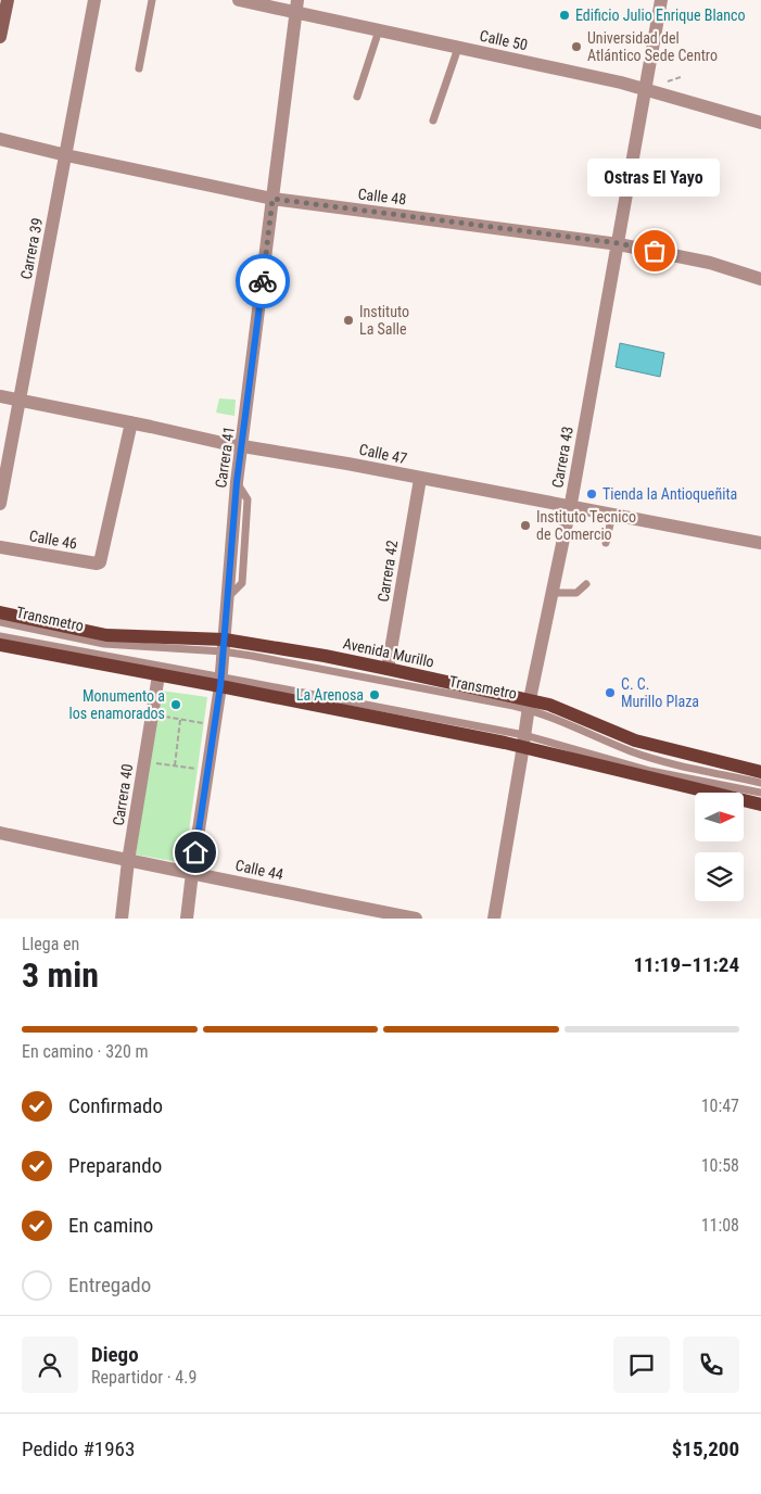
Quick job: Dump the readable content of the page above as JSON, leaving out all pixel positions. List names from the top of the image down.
{
  "streets": {
    "main road": ["Avenida Murillo"],
    "street": [
      "Calle 50",
      "Calle 48",
      "Carrera 39",
      "Calle 47",
      "Carrera 41",
      "Carrera 43",
      "Calle 46",
      "Carrera 42",
      "Carrera 40",
      "Calle 44"
    ],
    "lane": ["Transmetro"]
  },
  "crossings": [
    ["Calle 50", "Carrera 41"],
    ["Calle 50", "Carrera 43"],
    ["Calle 48", "Carrera 39"],
    ["Calle 48", "Carrera 41"],
    ["Calle 48", "Carrera 43"],
    ["Carrera 39", "Calle 47"],
    ["Calle 47", "Carrera 41"],
    ["Calle 47", "Carrera 43"],
    ["Calle 47", "Calle 46"],
    ["Calle 47", "Carrera 42"],
    ["Carrera 41", "Transmetro"],
    ["Carrera 41", "Avenida Murillo"],
    ["Carrera 41", "Calle 44"],
    ["Carrera 43", "Transmetro"],
    ["Carrera 43", "Avenida Murillo"],
    ["Carrera 42", "Avenida Murillo"],
    ["Transmetro", "Avenida Murillo"],
    ["Carrera 40", "Calle 44"]
  ],
  "places": [
    "Edificio Julio Enrique Blanco",
    "Universidad del Atlántico Sede Centro",
    "Ostras El Yayo",
    "Instituto La Salle",
    "Tienda la Antioqueñita",
    "Instituto Tecnico de Comercio",
    "C. C. Murillo Plaza",
    "La Arenosa",
    "Monumento a los enamorados"
  ],
  "north": "right",
  "page": {
    "bubble": "Ostras El Yayo",
    "heading": ["3 min", "Llega en", "11:19–11:24"],
    "panel": [
      "Diego",
      "Repartidor · 4.9",
      "Pedido #1963",
      "$15,200"
    ],
    "bar": "En camino · 320 m",
    "list": [
      ["Confirmado", "10:47"],
      ["Preparando", "10:58"],
      ["En camino", "11:08"],
      "Entregado"
    ]
  }
}
